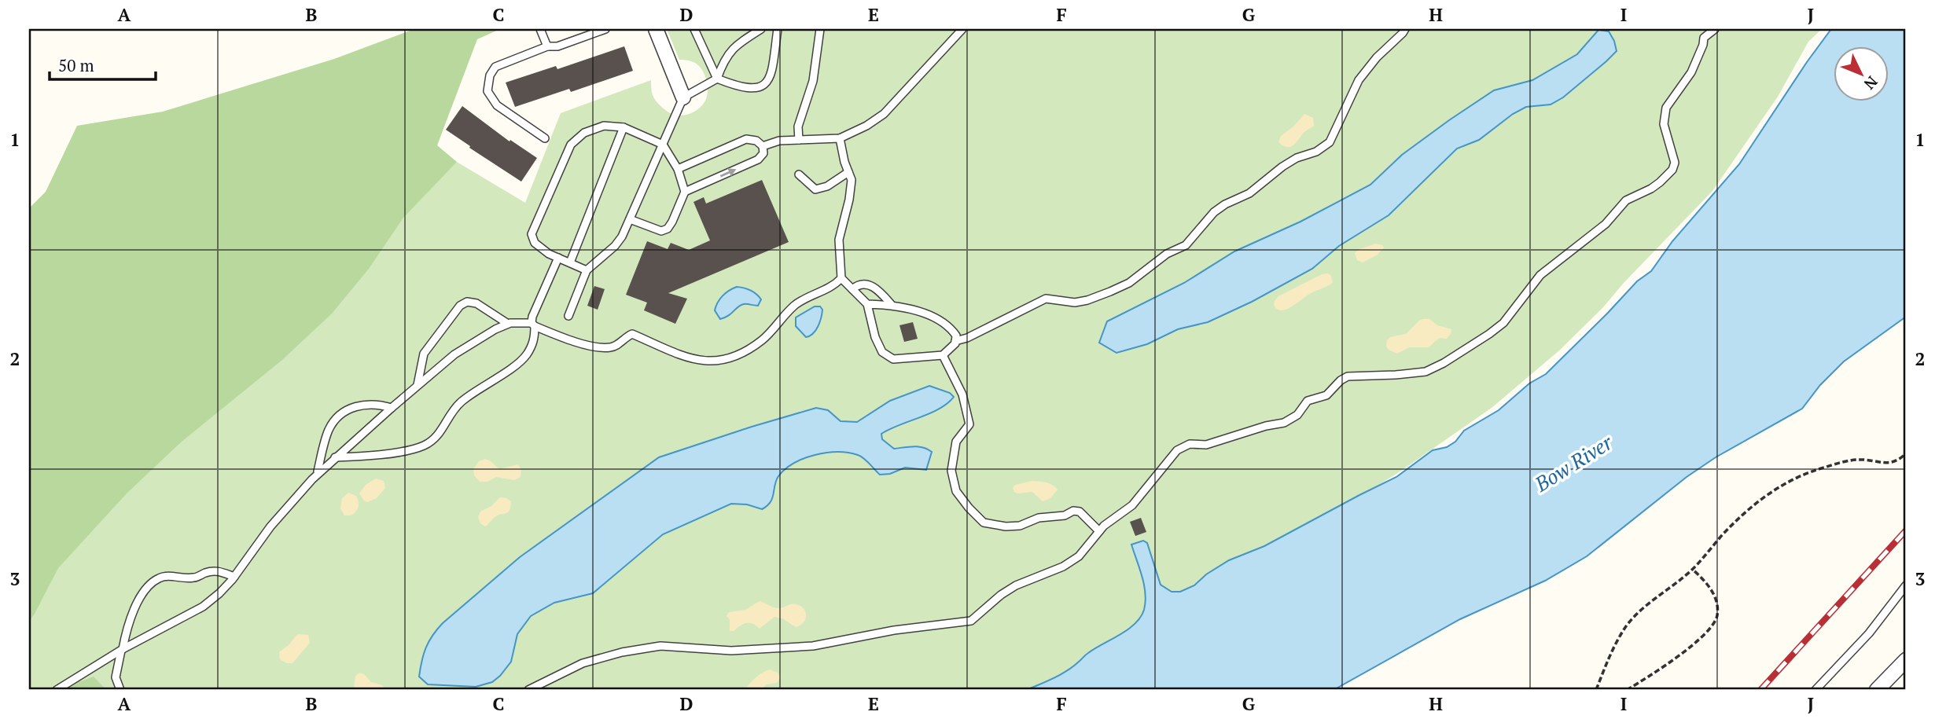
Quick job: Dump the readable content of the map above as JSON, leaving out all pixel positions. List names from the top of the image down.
{
  "water": ["Bow River"],
  "scale_bar": "50 m",
  "north": "bottom right",
  "grid": {
    "columns": [
      "A",
      "B",
      "C",
      "D",
      "E",
      "F",
      "G",
      "H",
      "I",
      "J"
    ],
    "rows": ["1", "2", "3"]
  }
}
